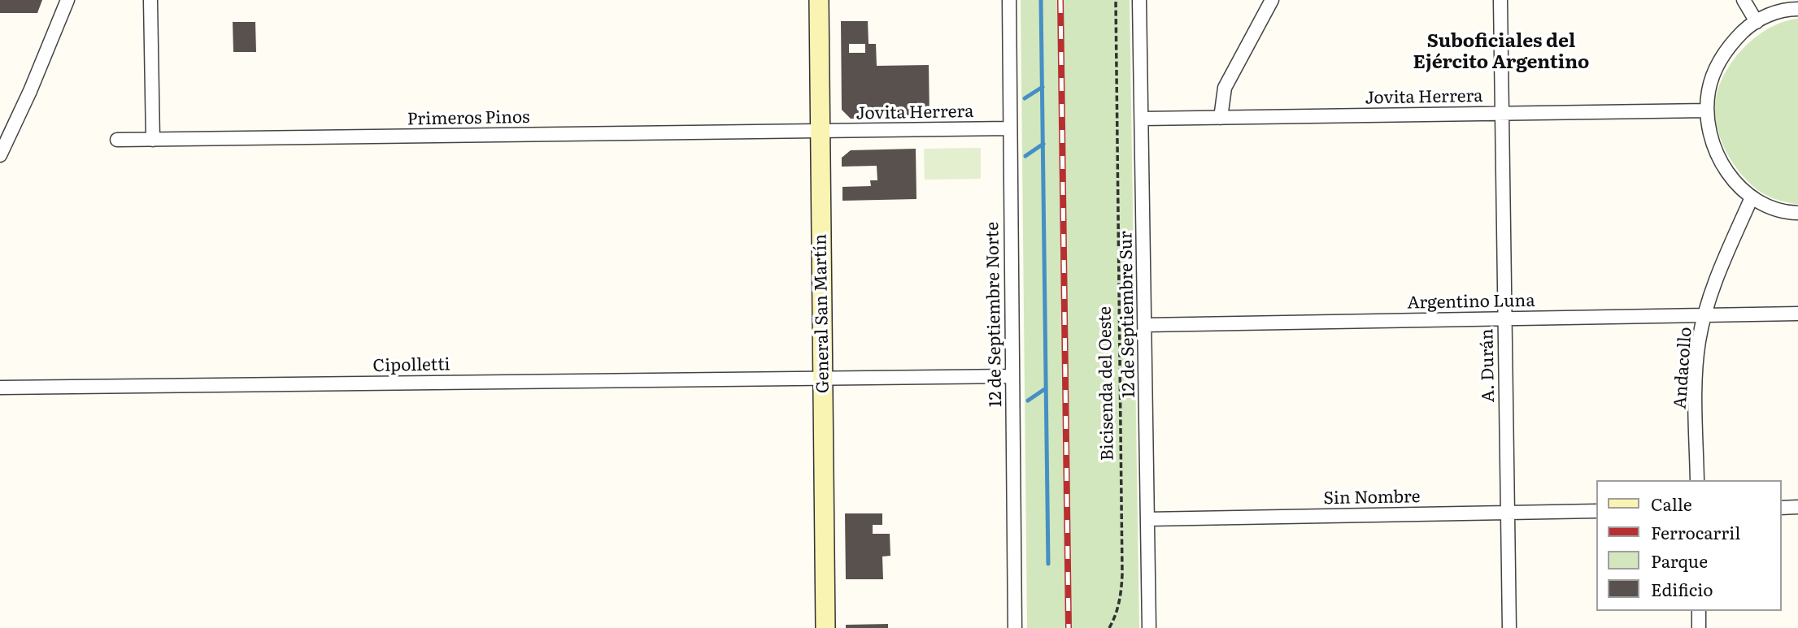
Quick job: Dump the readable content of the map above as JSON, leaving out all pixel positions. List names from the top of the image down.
{
  "streets": {
    "main road": ["General San Martín"],
    "street": [
      "Jovita Herrera",
      "Primeros Pinos",
      "Argentino Luna",
      "12 de Septiembre Norte",
      "12 de Septiembre Sur",
      "Cipolletti",
      "A. Durán",
      "Andacollo",
      "Sin Nombre"
    ],
    "path": ["Bicisenda del Oeste"]
  },
  "crossings": [
    ["Jovita Herrera", "Primeros Pinos"],
    ["Jovita Herrera", "General San Martín"],
    ["Jovita Herrera", "12 de Septiembre Norte"],
    ["Jovita Herrera", "12 de Septiembre Sur"],
    ["Jovita Herrera", "A. Durán"],
    ["Primeros Pinos", "General San Martín"],
    ["Argentino Luna", "12 de Septiembre Sur"],
    ["Argentino Luna", "A. Durán"],
    ["Argentino Luna", "Andacollo"],
    ["General San Martín", "Cipolletti"],
    ["12 de Septiembre Sur", "Sin Nombre"],
    ["A. Durán", "Sin Nombre"]
  ],
  "districts": ["Suboficiales del Ejército Argentino"],
  "legend": [
    "Calle",
    "Ferrocarril",
    "Parque",
    "Edificio"
  ]
}
